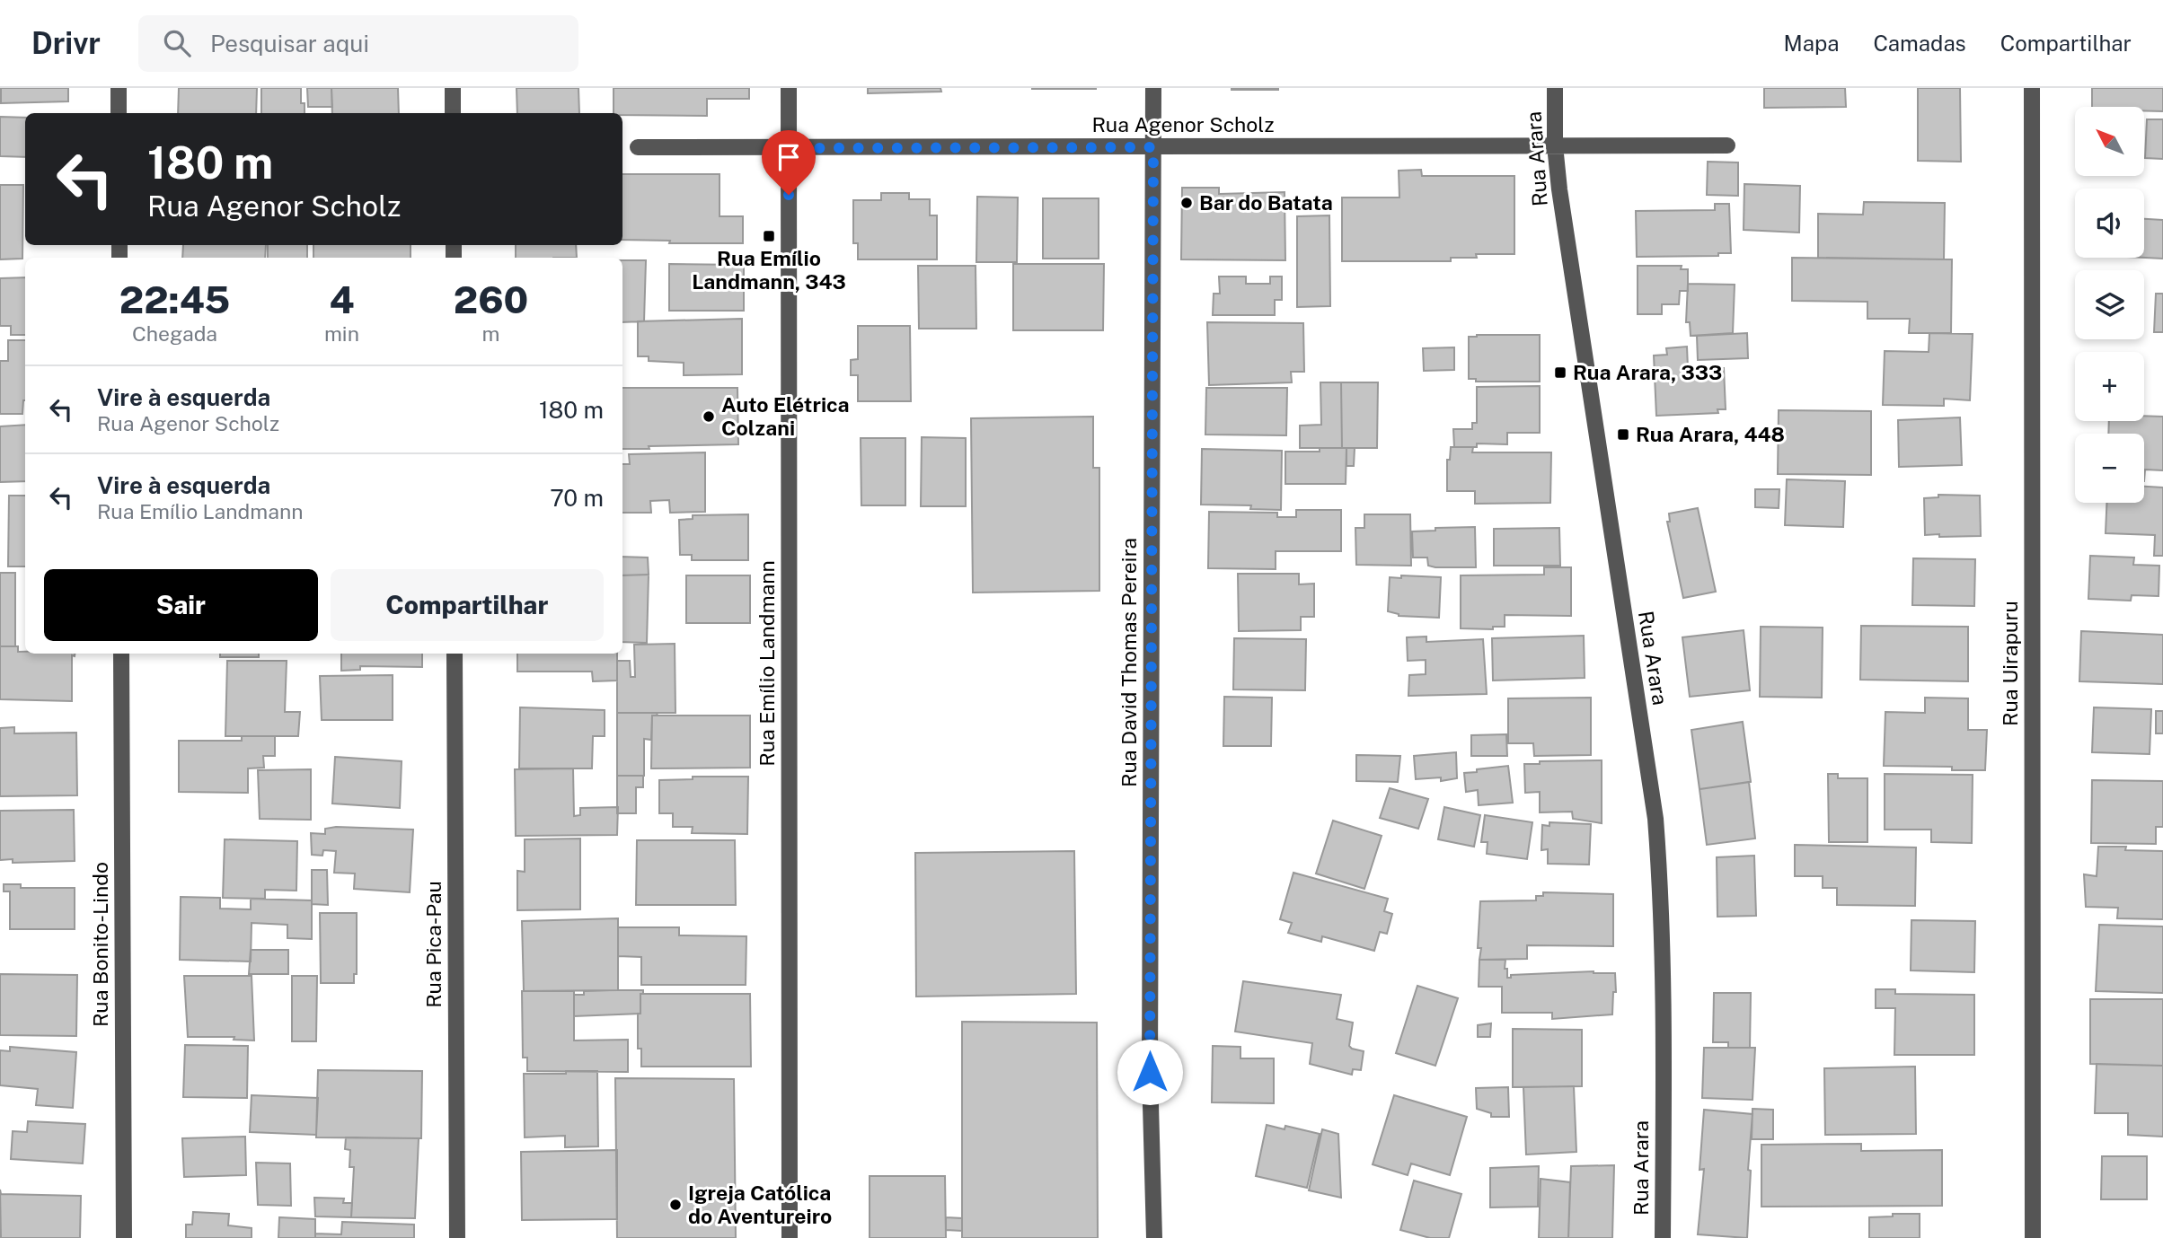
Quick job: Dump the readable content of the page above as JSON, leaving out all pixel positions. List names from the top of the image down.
{
  "streets": {
    "street": [
      "Rua Agenor Scholz",
      "Rua Arara",
      "Rua David Thomas Pereira",
      "Rua Emílio Landmann",
      "Rua Uirapuru",
      "Rua Bonito-Lindo",
      "Rua Pica-Pau"
    ]
  },
  "crossings": [
    ["Rua Agenor Scholz", "Rua Arara"],
    ["Rua Agenor Scholz", "Rua David Thomas Pereira"],
    ["Rua Agenor Scholz", "Rua Emílio Landmann"]
  ],
  "places": {
    "other": ["Bar do Batata", "Auto Elétrica Colzani", "Igreja Católica do Aventureiro"],
    "transit": ["Rua Emílio Landmann, 343", "Rua Arara, 333", "Rua Arara, 448"]
  },
  "north": "top left",
  "page": {
    "header": "Drivr",
    "search": "Pesquisar aqui",
    "nav": ["Mapa", "Camadas", "Compartilhar"],
    "map_buttons": ["+", "−"],
    "turn": ["180 m", "Rua Agenor Scholz"],
    "eta": [
      "22:45",
      "Chegada",
      "4",
      "min",
      "260",
      "m"
    ],
    "list": [
      {
        "name": "Vire à esquerda",
        "note": "Rua Agenor Scholz",
        "value": "180 m"
      },
      {
        "name": "Vire à esquerda",
        "note": "Rua Emílio Landmann",
        "value": "70 m"
      }
    ],
    "buttons": ["Sair", "Compartilhar"]
  }
}
